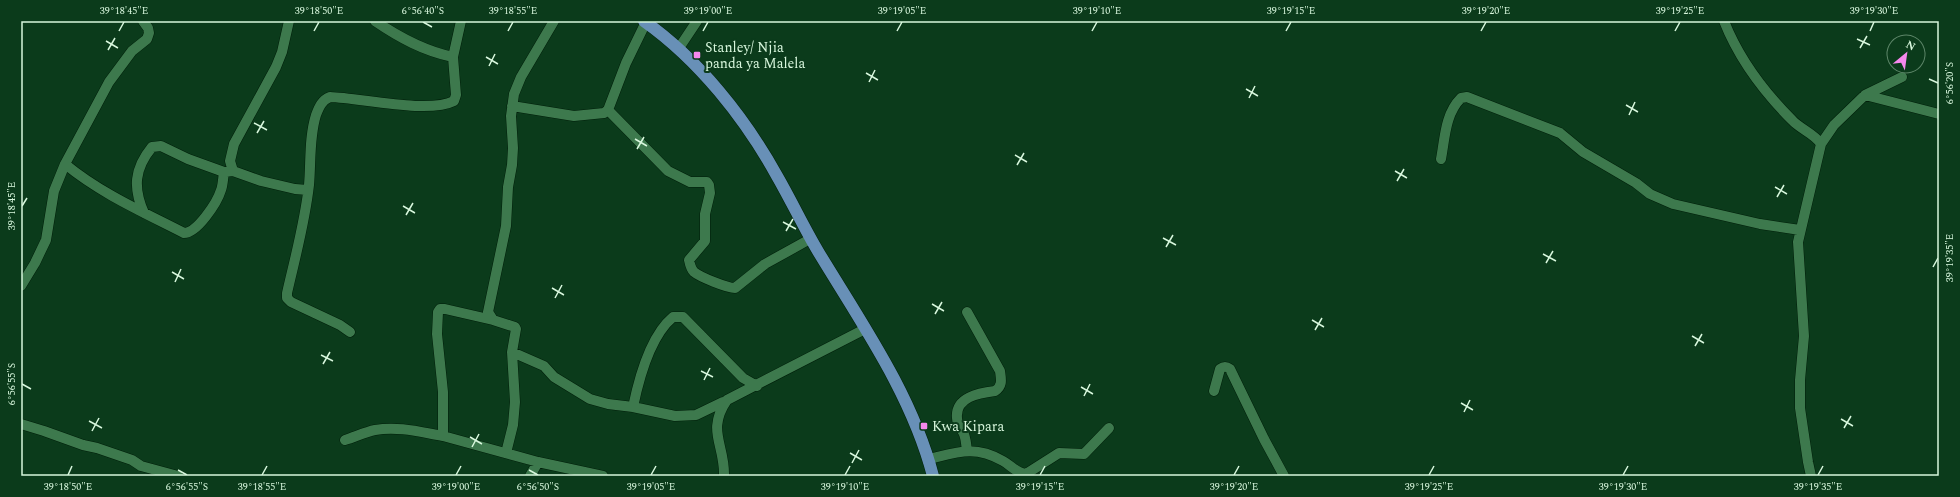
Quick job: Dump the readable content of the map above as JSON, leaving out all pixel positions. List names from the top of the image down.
{
  "places": {
    "transit": ["Stanley/ Njia panda ya Malela", "Kwa Kipara"]
  },
  "north": "top right",
  "coordinates": [
    "39°18'45\"E",
    "39°18'50\"E",
    "6°56'40\"S",
    "39°18'55\"E",
    "39°19'00\"E",
    "39°19'05\"E",
    "39°19'10\"E",
    "39°19'15\"E",
    "39°19'20\"E",
    "39°19'25\"E",
    "39°19'30\"E",
    "6°56'20\"S",
    "39°19'35\"E",
    "6°56'55\"S",
    "6°56'50\"S"
  ]
}
